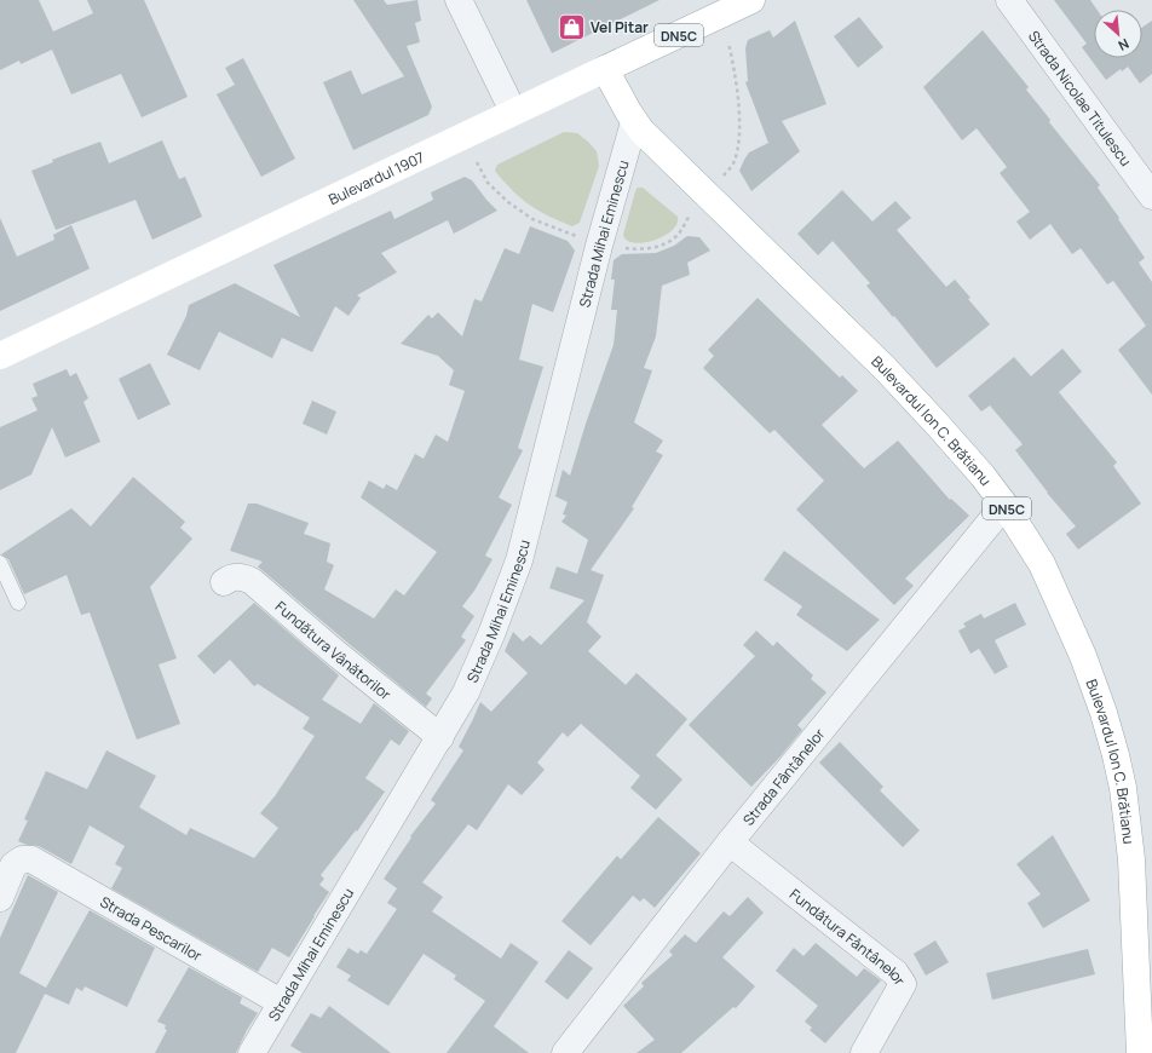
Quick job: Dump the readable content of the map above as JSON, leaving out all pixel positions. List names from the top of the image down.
{
  "streets": {
    "main road": ["DN5C", "Bulevardul 1907", "Bulevardul Ion C. Brătianu"],
    "street": [
      "Strada Nicolae Titulescu",
      "Strada Mihai Eminescu",
      "Fundătura Vânătorilor",
      "Strada Fântânelor",
      "Strada Pescarilor",
      "Fundătura Fântânelor"
    ]
  },
  "crossings": [
    ["Bulevardul 1907", "Bulevardul Ion C. Brătianu"],
    ["Strada Mihai Eminescu", "Bulevardul Ion C. Brătianu"],
    ["Strada Mihai Eminescu", "Fundătura Vânătorilor"],
    ["Strada Mihai Eminescu", "Strada Pescarilor"],
    ["Bulevardul Ion C. Brătianu", "Strada Fântânelor"],
    ["Strada Fântânelor", "Fundătura Fântânelor"]
  ],
  "places": {
    "shop": ["Vel Pitar"]
  },
  "north": "bottom right"
}
